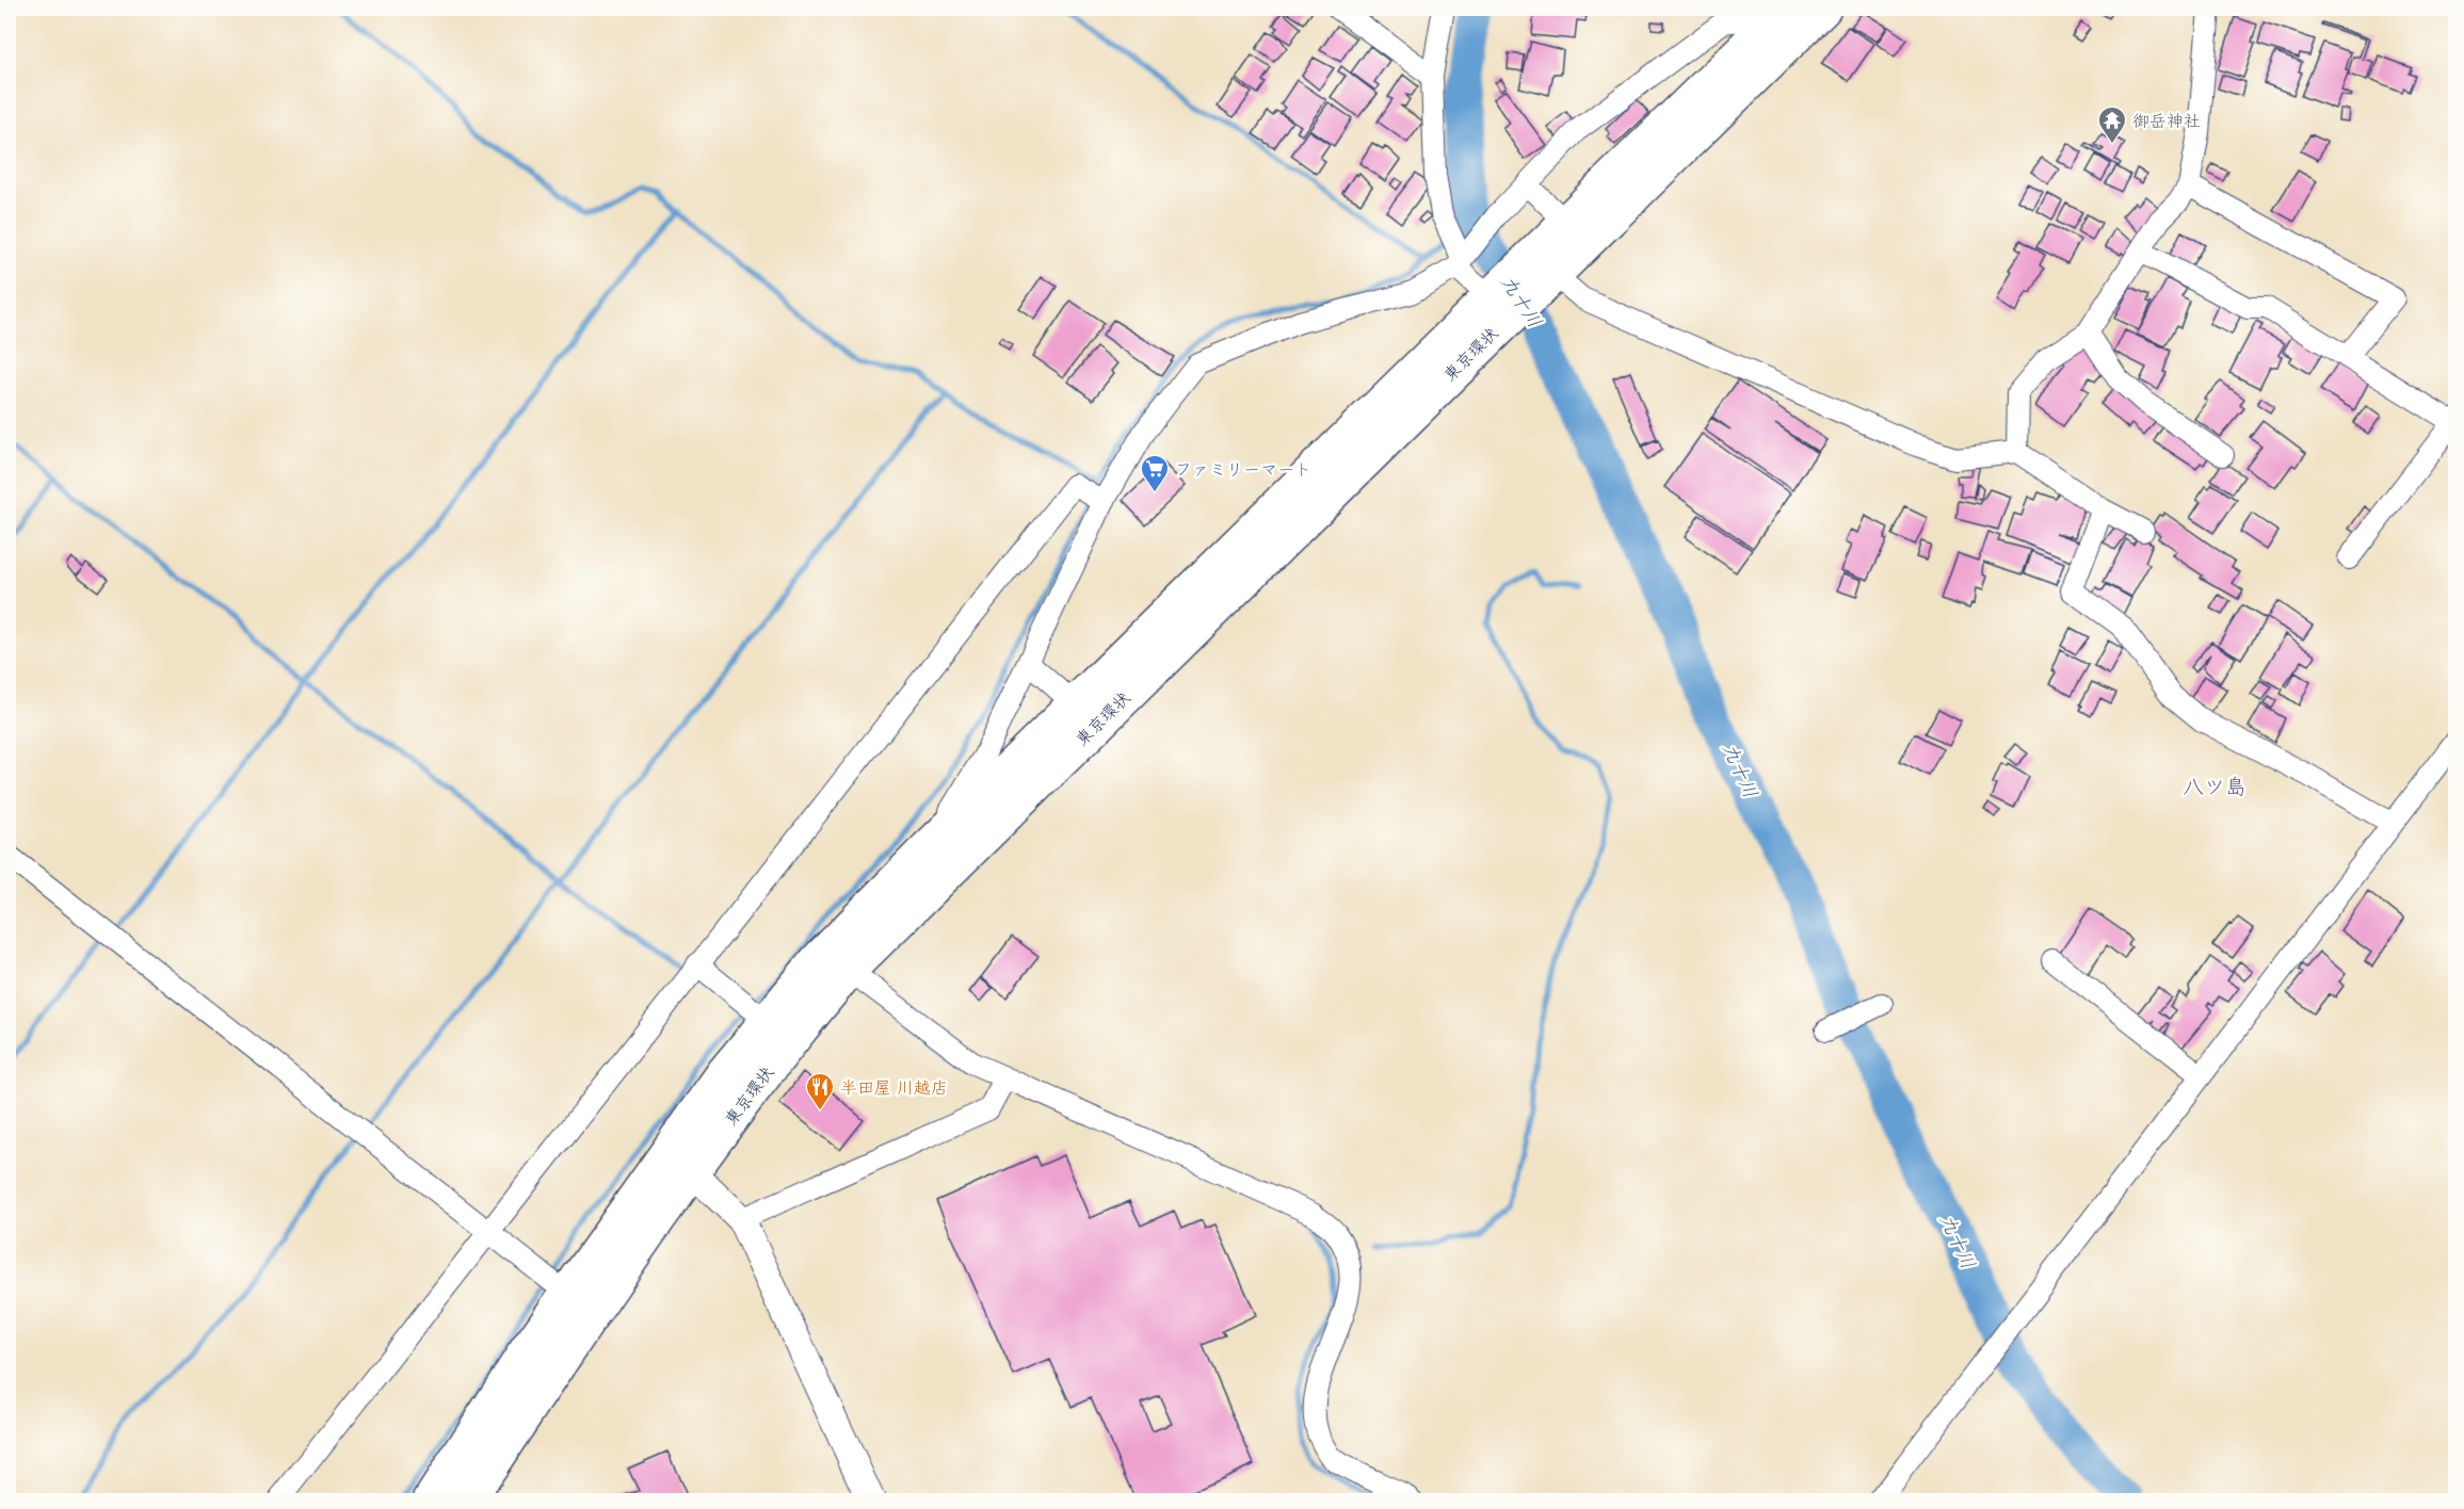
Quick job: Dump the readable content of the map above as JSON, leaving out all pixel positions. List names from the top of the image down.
{
  "streets": {
    "highway": ["東京環状"]
  },
  "districts": ["八ツ島"],
  "water": ["九十川"],
  "places": {
    "temple": ["御岳神社"],
    "supermarket": ["ファミリーマート"],
    "restaurant": ["半田屋 川越店"]
  }
}
